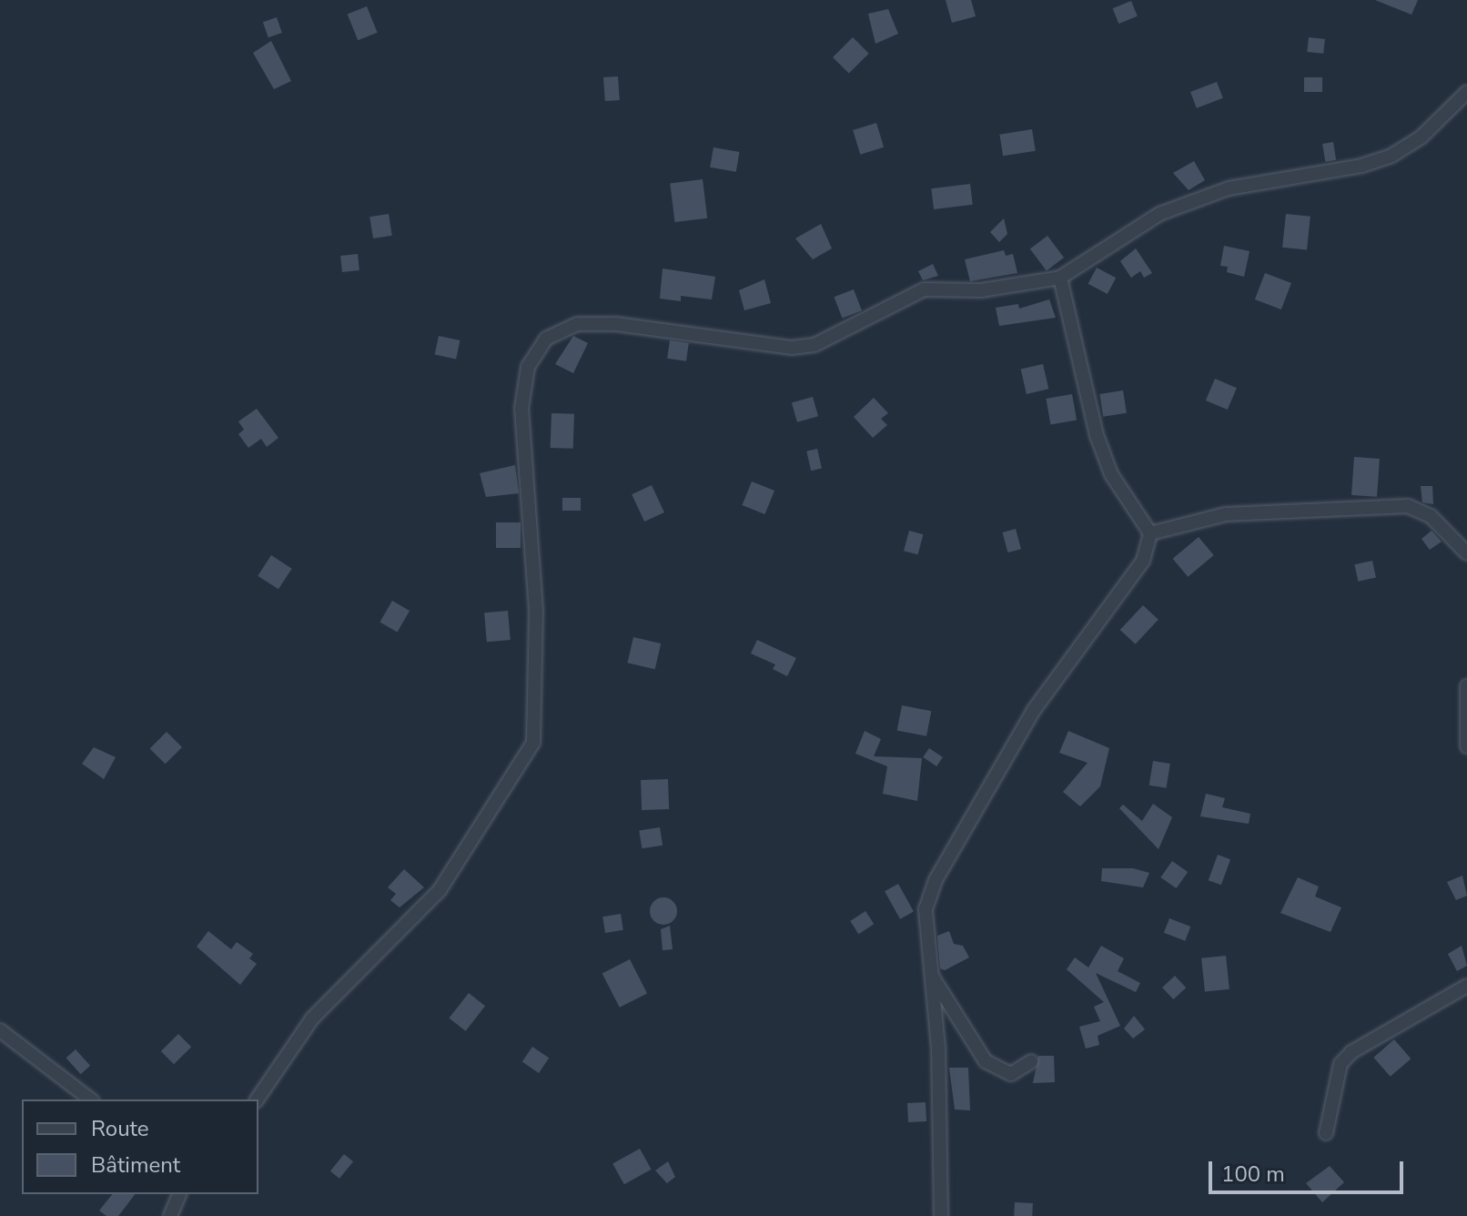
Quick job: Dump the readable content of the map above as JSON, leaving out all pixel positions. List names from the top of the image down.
{
  "legend": ["Route", "Bâtiment"],
  "scale_bar": "100 m"
}
